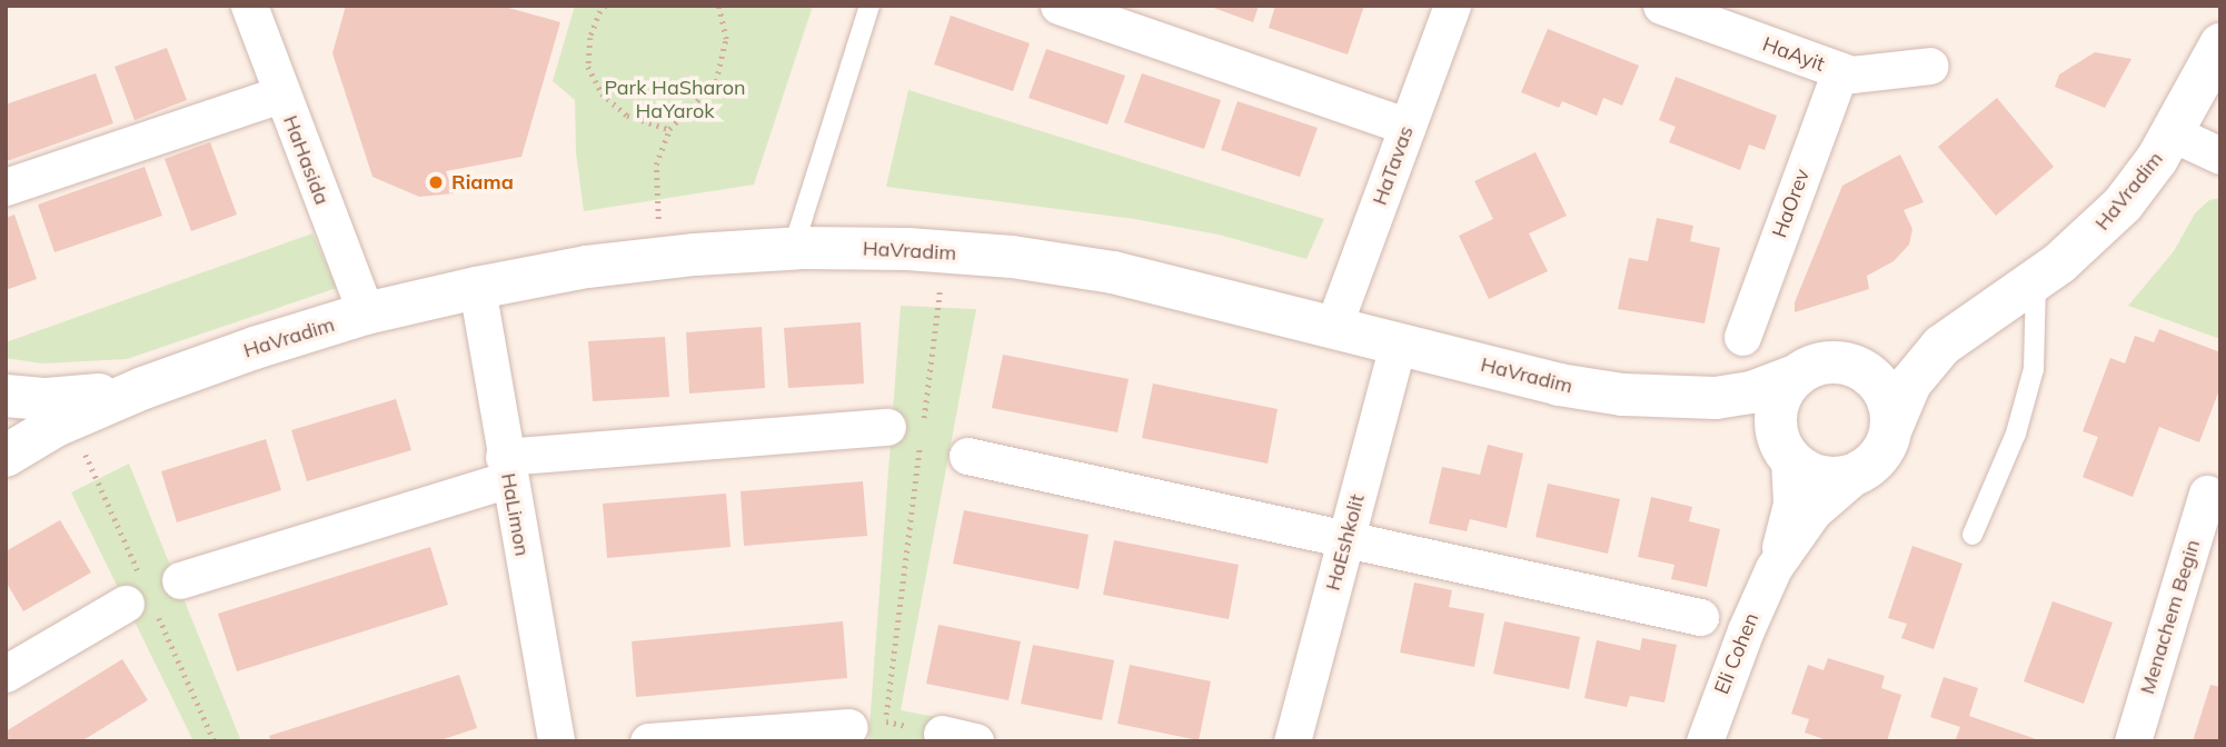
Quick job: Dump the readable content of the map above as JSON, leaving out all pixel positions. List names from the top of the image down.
{
  "streets": {
    "street": [
      "HaAyit",
      "HaHasida",
      "HaTavas",
      "HaVradim",
      "HaOrev",
      "HaLimon",
      "HaEshkolit",
      "Menachem Begin",
      "Eli Cohen"
    ]
  },
  "crossings": [
    ["HaAyit", "HaOrev"],
    ["HaHasida", "HaVradim"],
    ["HaTavas", "HaVradim"],
    ["HaVradim", "HaLimon"],
    ["HaVradim", "HaEshkolit"],
    ["HaVradim", "Eli Cohen"]
  ],
  "parks": ["Park HaSharon HaYarok"],
  "places": ["Riama"]
}
